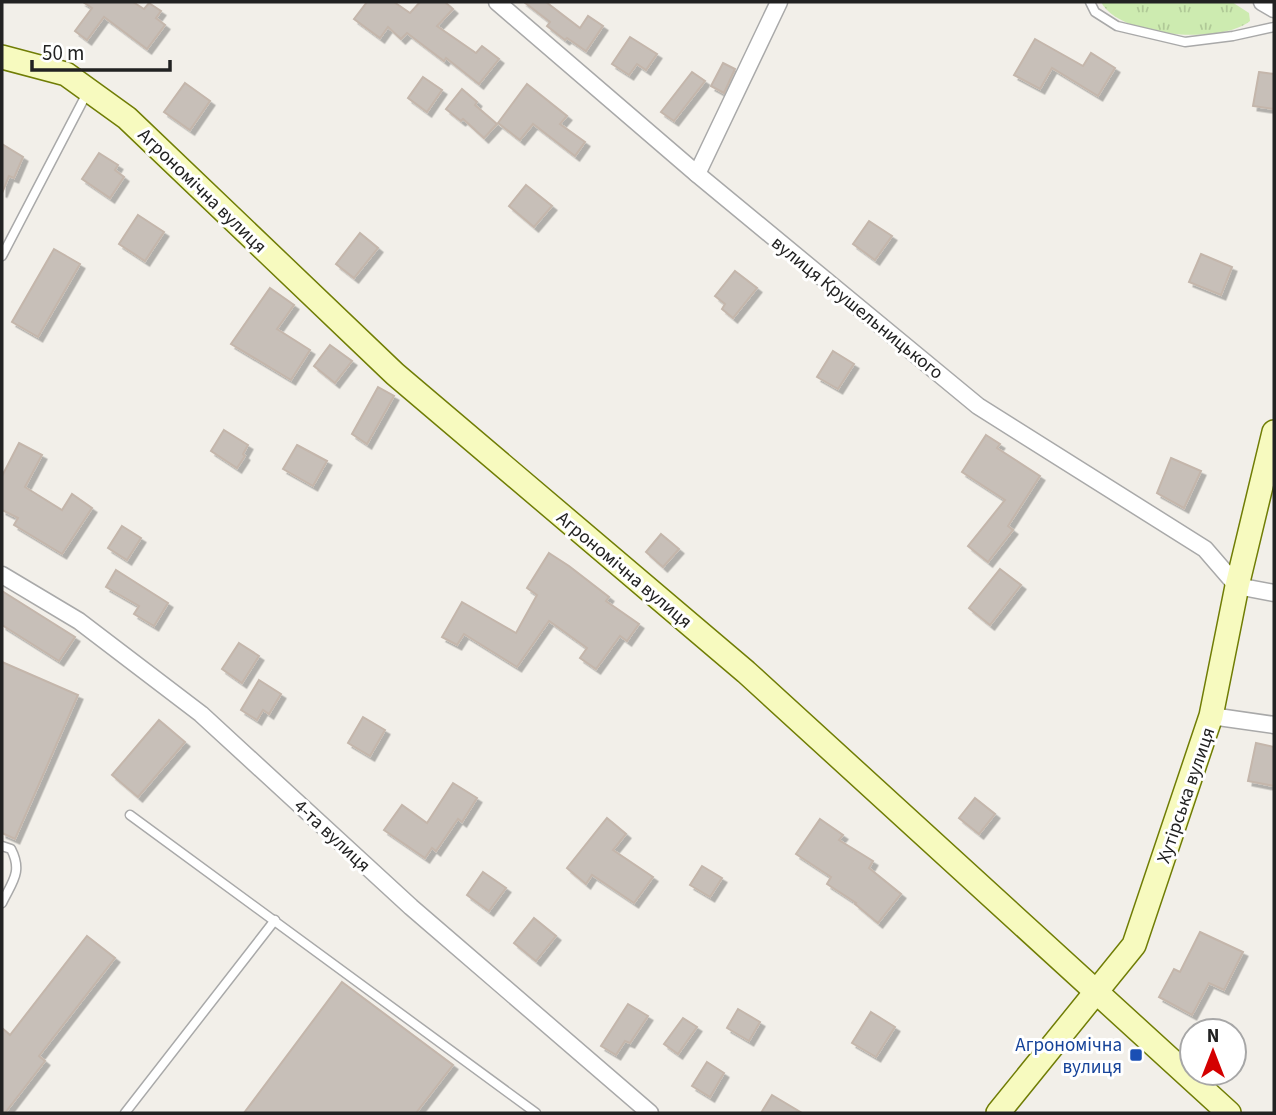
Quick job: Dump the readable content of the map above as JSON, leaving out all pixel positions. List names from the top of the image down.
{
  "streets": {
    "street": [
      "Агрономічна вулиця",
      "вулиця Крушельницького",
      "Хутірська вулиця",
      "4-та вулиця"
    ]
  },
  "crossings": [
    ["Агрономічна вулиця", "Хутірська вулиця"],
    ["вулиця Крушельницького", "Хутірська вулиця"]
  ],
  "places": {
    "transit": ["Агрономічна вулиця"]
  },
  "scale_bar": "50 m",
  "north": "top"
}
